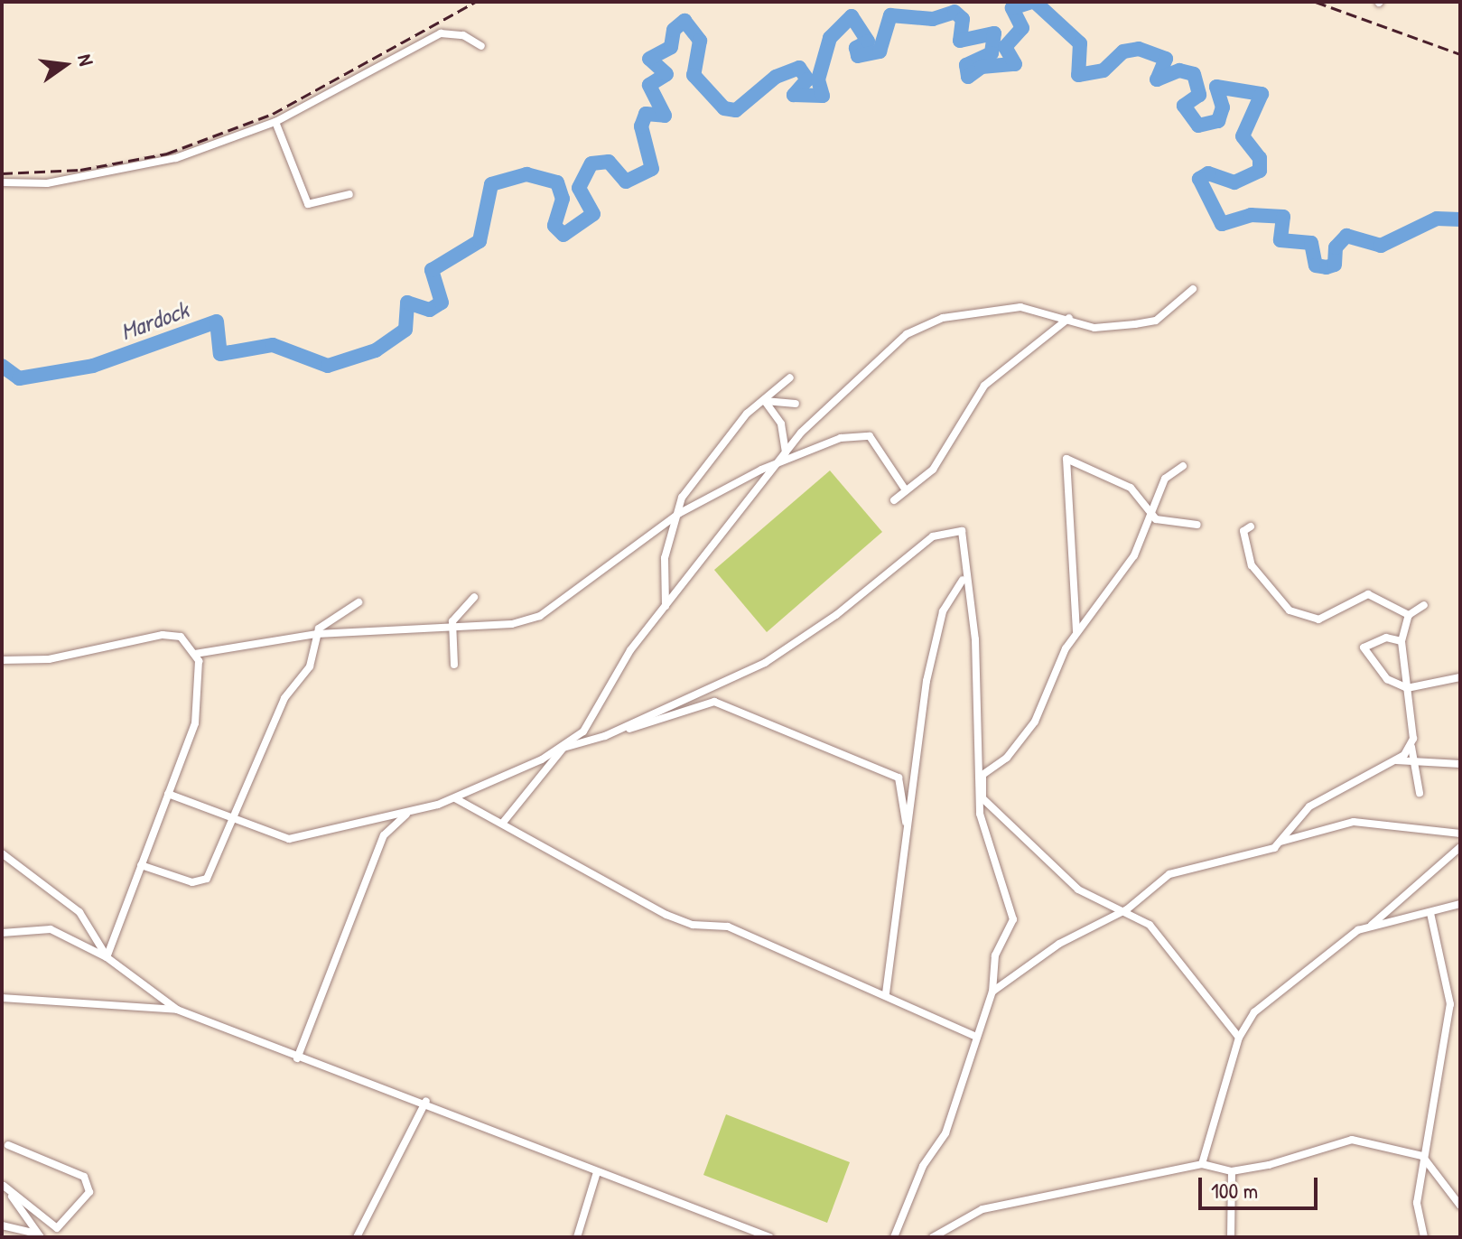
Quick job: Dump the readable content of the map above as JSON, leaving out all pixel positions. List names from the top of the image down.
{
  "water": ["Mardock"],
  "scale_bar": "100 m",
  "north": "right"
}
